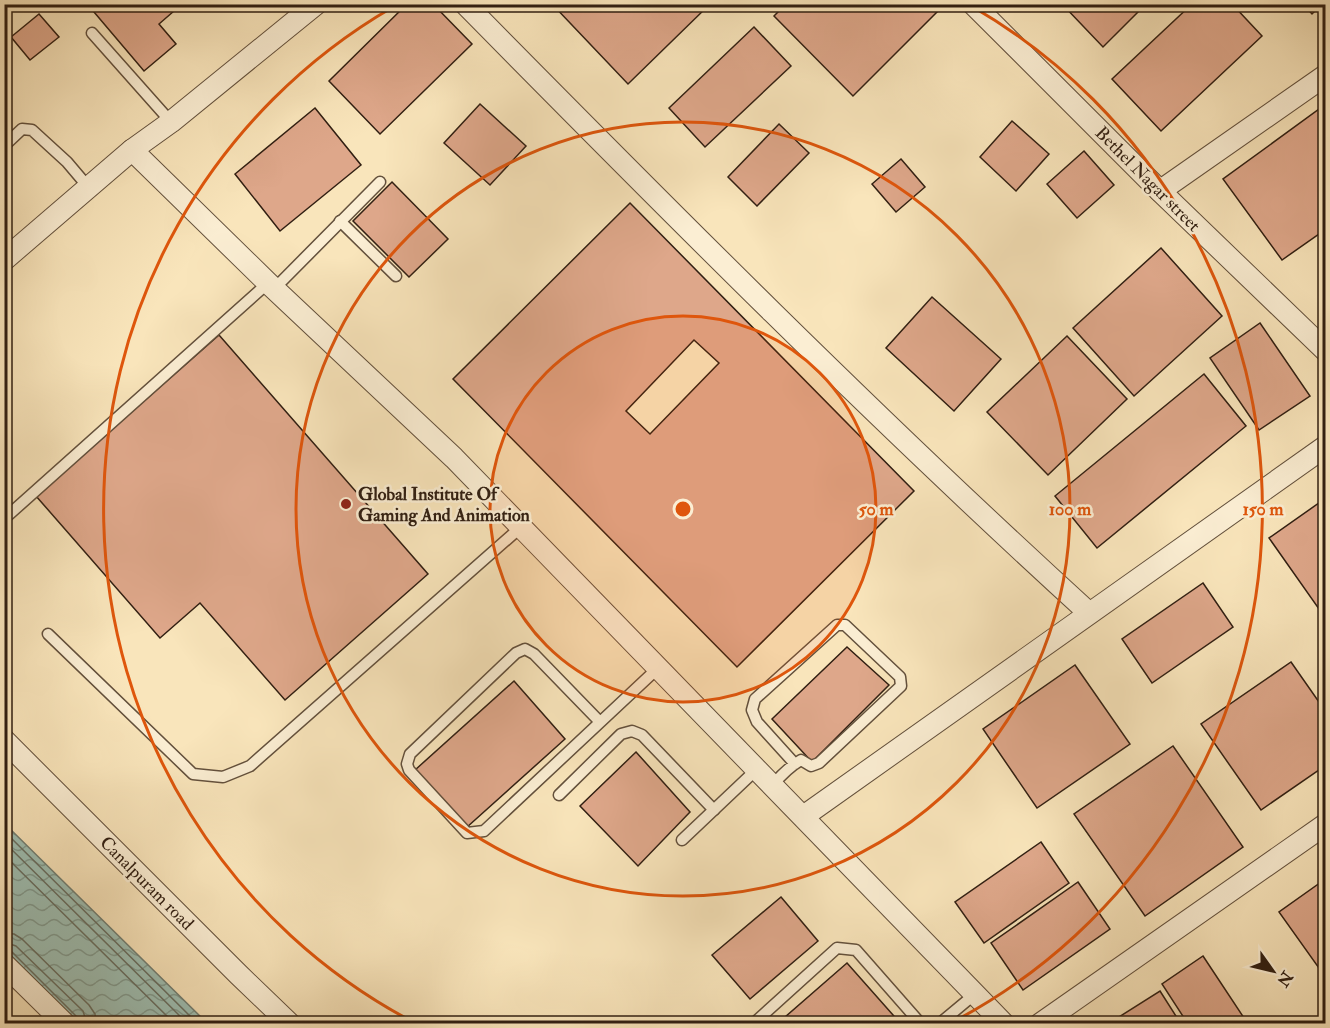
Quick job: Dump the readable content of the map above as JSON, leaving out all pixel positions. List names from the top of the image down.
{
  "streets": {
    "street": ["Bethel Nagar street", "Canalpuram road"]
  },
  "places": ["Global Institute Of Gaming And Animation"],
  "north": "bottom right",
  "rings": ["50 m", "100 m", "150 m"]
}
